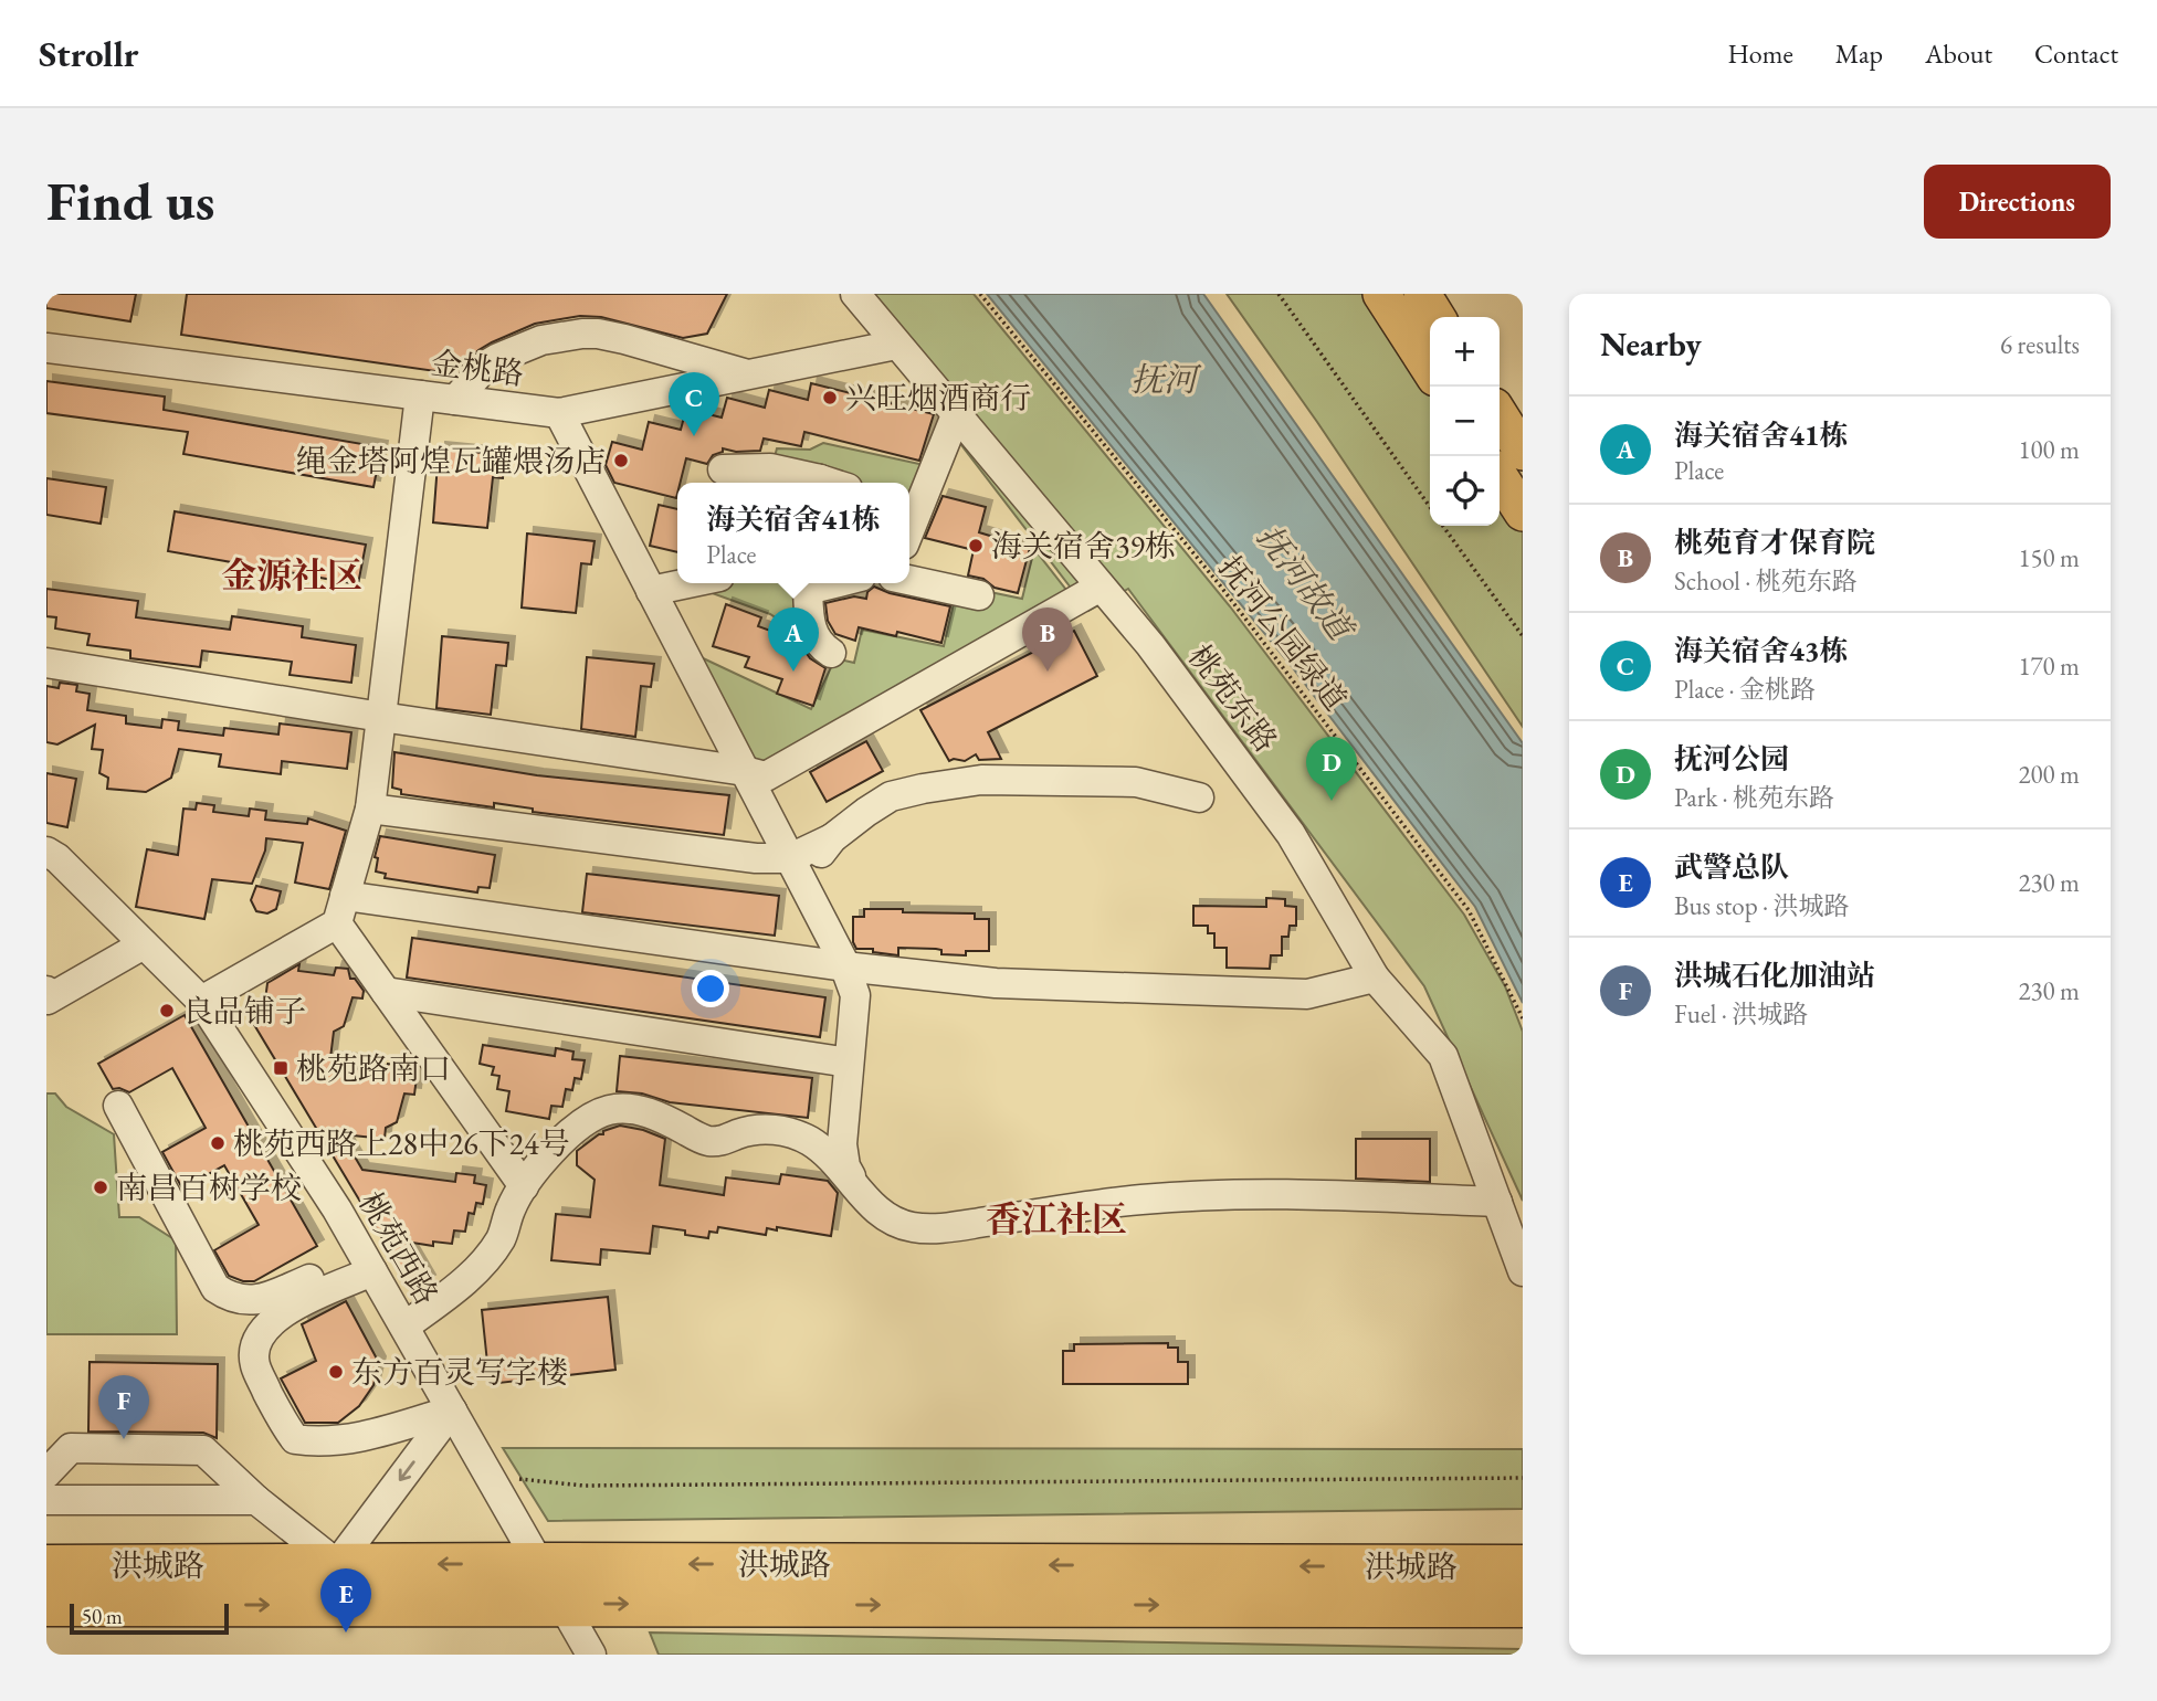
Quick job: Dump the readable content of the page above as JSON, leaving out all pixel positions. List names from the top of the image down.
{
  "streets": {
    "highway": ["洪城路"],
    "street": ["金桃路", "桃苑东路", "桃苑西路"],
    "path": ["抚河公园绿道"]
  },
  "crossings": [
    ["金桃路", "桃苑东路"],
    ["桃苑西路", "洪城路"]
  ],
  "districts": ["金源社区", "香江社区"],
  "water": ["抚河", "抚河故道"],
  "places": {
    "other": [
      "兴旺烟酒商行",
      "绳金塔阿煌瓦罐煨汤店",
      "海关宿舍39栋",
      "良品铺子",
      "桃苑西路上28中26下24号",
      "南昌百树学校",
      "东方百灵写字楼"
    ],
    "transit": ["桃苑路南口"]
  },
  "scale_bar": "50 m",
  "page": {
    "header": "Strollr",
    "nav": [
      "Home",
      "Map",
      "About",
      "Contact"
    ],
    "buttons": "Directions",
    "title": "Find us",
    "heading": ["Nearby", "6 results"],
    "map_buttons": ["+", "−"],
    "pins": [
      "C",
      "A",
      "B",
      "D",
      "F",
      "E"
    ],
    "list": [
      {
        "mark": "A",
        "name": "海关宿舍41栋",
        "note": "Place",
        "value": "100 m"
      },
      {
        "mark": "B",
        "name": "桃苑育才保育院",
        "note": "School · 桃苑东路",
        "value": "150 m"
      },
      {
        "mark": "C",
        "name": "海关宿舍43栋",
        "note": "Place · 金桃路",
        "value": "170 m"
      },
      {
        "mark": "D",
        "name": "抚河公园",
        "note": "Park · 桃苑东路",
        "value": "200 m"
      },
      {
        "mark": "E",
        "name": "武警总队",
        "note": "Bus stop · 洪城路",
        "value": "230 m"
      },
      {
        "mark": "F",
        "name": "洪城石化加油站",
        "note": "Fuel · 洪城路",
        "value": "230 m"
      }
    ],
    "popup": ["海关宿舍41栋", "Place"],
    "scale": "50 m"
  }
}
